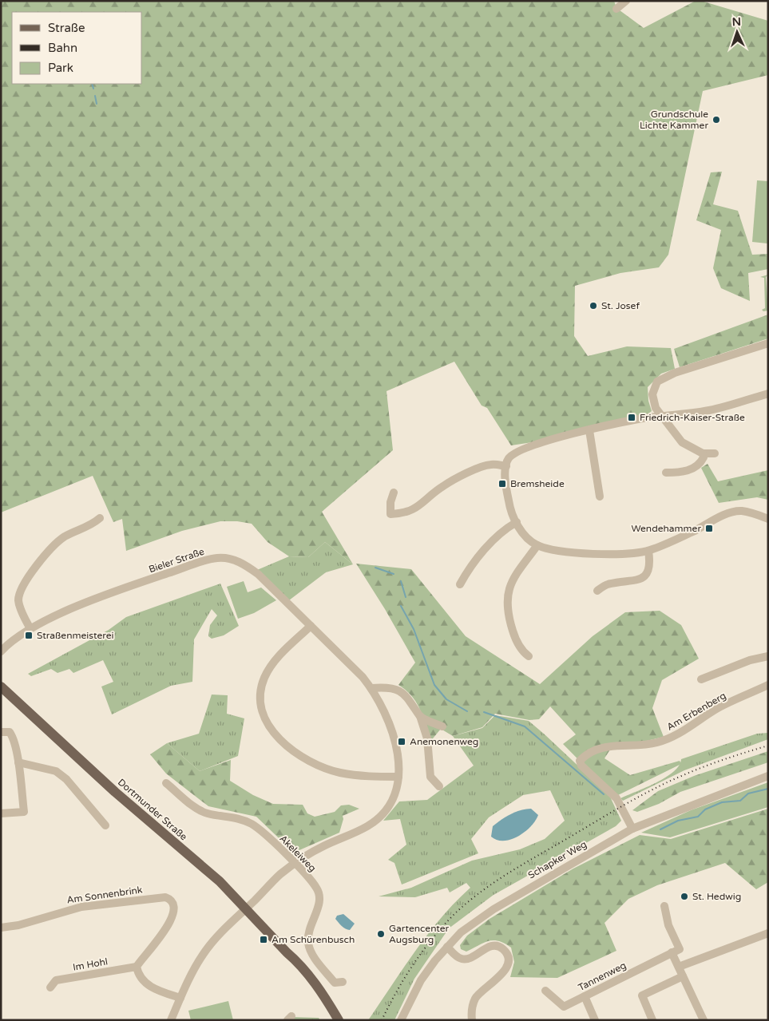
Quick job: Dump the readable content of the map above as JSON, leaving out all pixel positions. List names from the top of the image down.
{
  "streets": {
    "main road": ["Dortmunder Straße"],
    "street": [
      "Bieler Straße",
      "Am Erbenberg",
      "Akeleiweg",
      "Schapker Weg",
      "Am Sonnenbrink",
      "Im Hohl",
      "Tannenweg"
    ]
  },
  "crossings": [
    ["Bieler Straße", "Dortmunder Straße"],
    ["Bieler Straße", "Akeleiweg"],
    ["Am Erbenberg", "Schapker Weg"],
    ["Am Sonnenbrink", "Im Hohl"]
  ],
  "places": {
    "other": [
      "Grundschule Lichte Kammer",
      "St. Josef",
      "St. Hedwig",
      "Gartencenter Augsburg"
    ],
    "transit": [
      "Friedrich-Kaiser-Straße",
      "Bremsheide",
      "Wendehammer",
      "Straßenmeisterei",
      "Anemonenweg",
      "Am Schürenbusch"
    ]
  },
  "legend": ["Straße", "Bahn", "Park"],
  "north": "top"
}
